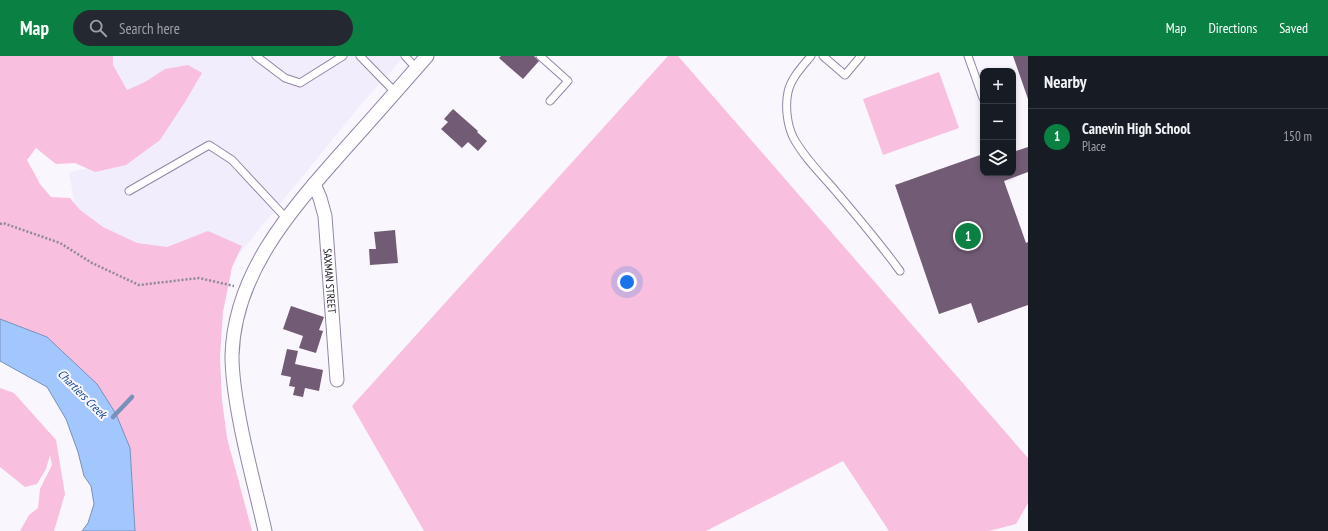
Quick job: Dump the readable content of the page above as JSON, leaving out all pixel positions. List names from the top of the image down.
{
  "streets": {
    "street": ["SAXMAN STREET"]
  },
  "water": ["Chartiers Creek"],
  "page": {
    "header": "Map",
    "search": "Search here",
    "nav": ["Map", "Directions", "Saved"],
    "heading": "Nearby",
    "map_buttons": ["+", "−"],
    "list": [
      {
        "mark": "1",
        "name": "Canevin High School",
        "note": "Place",
        "value": "150 m"
      }
    ],
    "pins": "1"
  }
}
